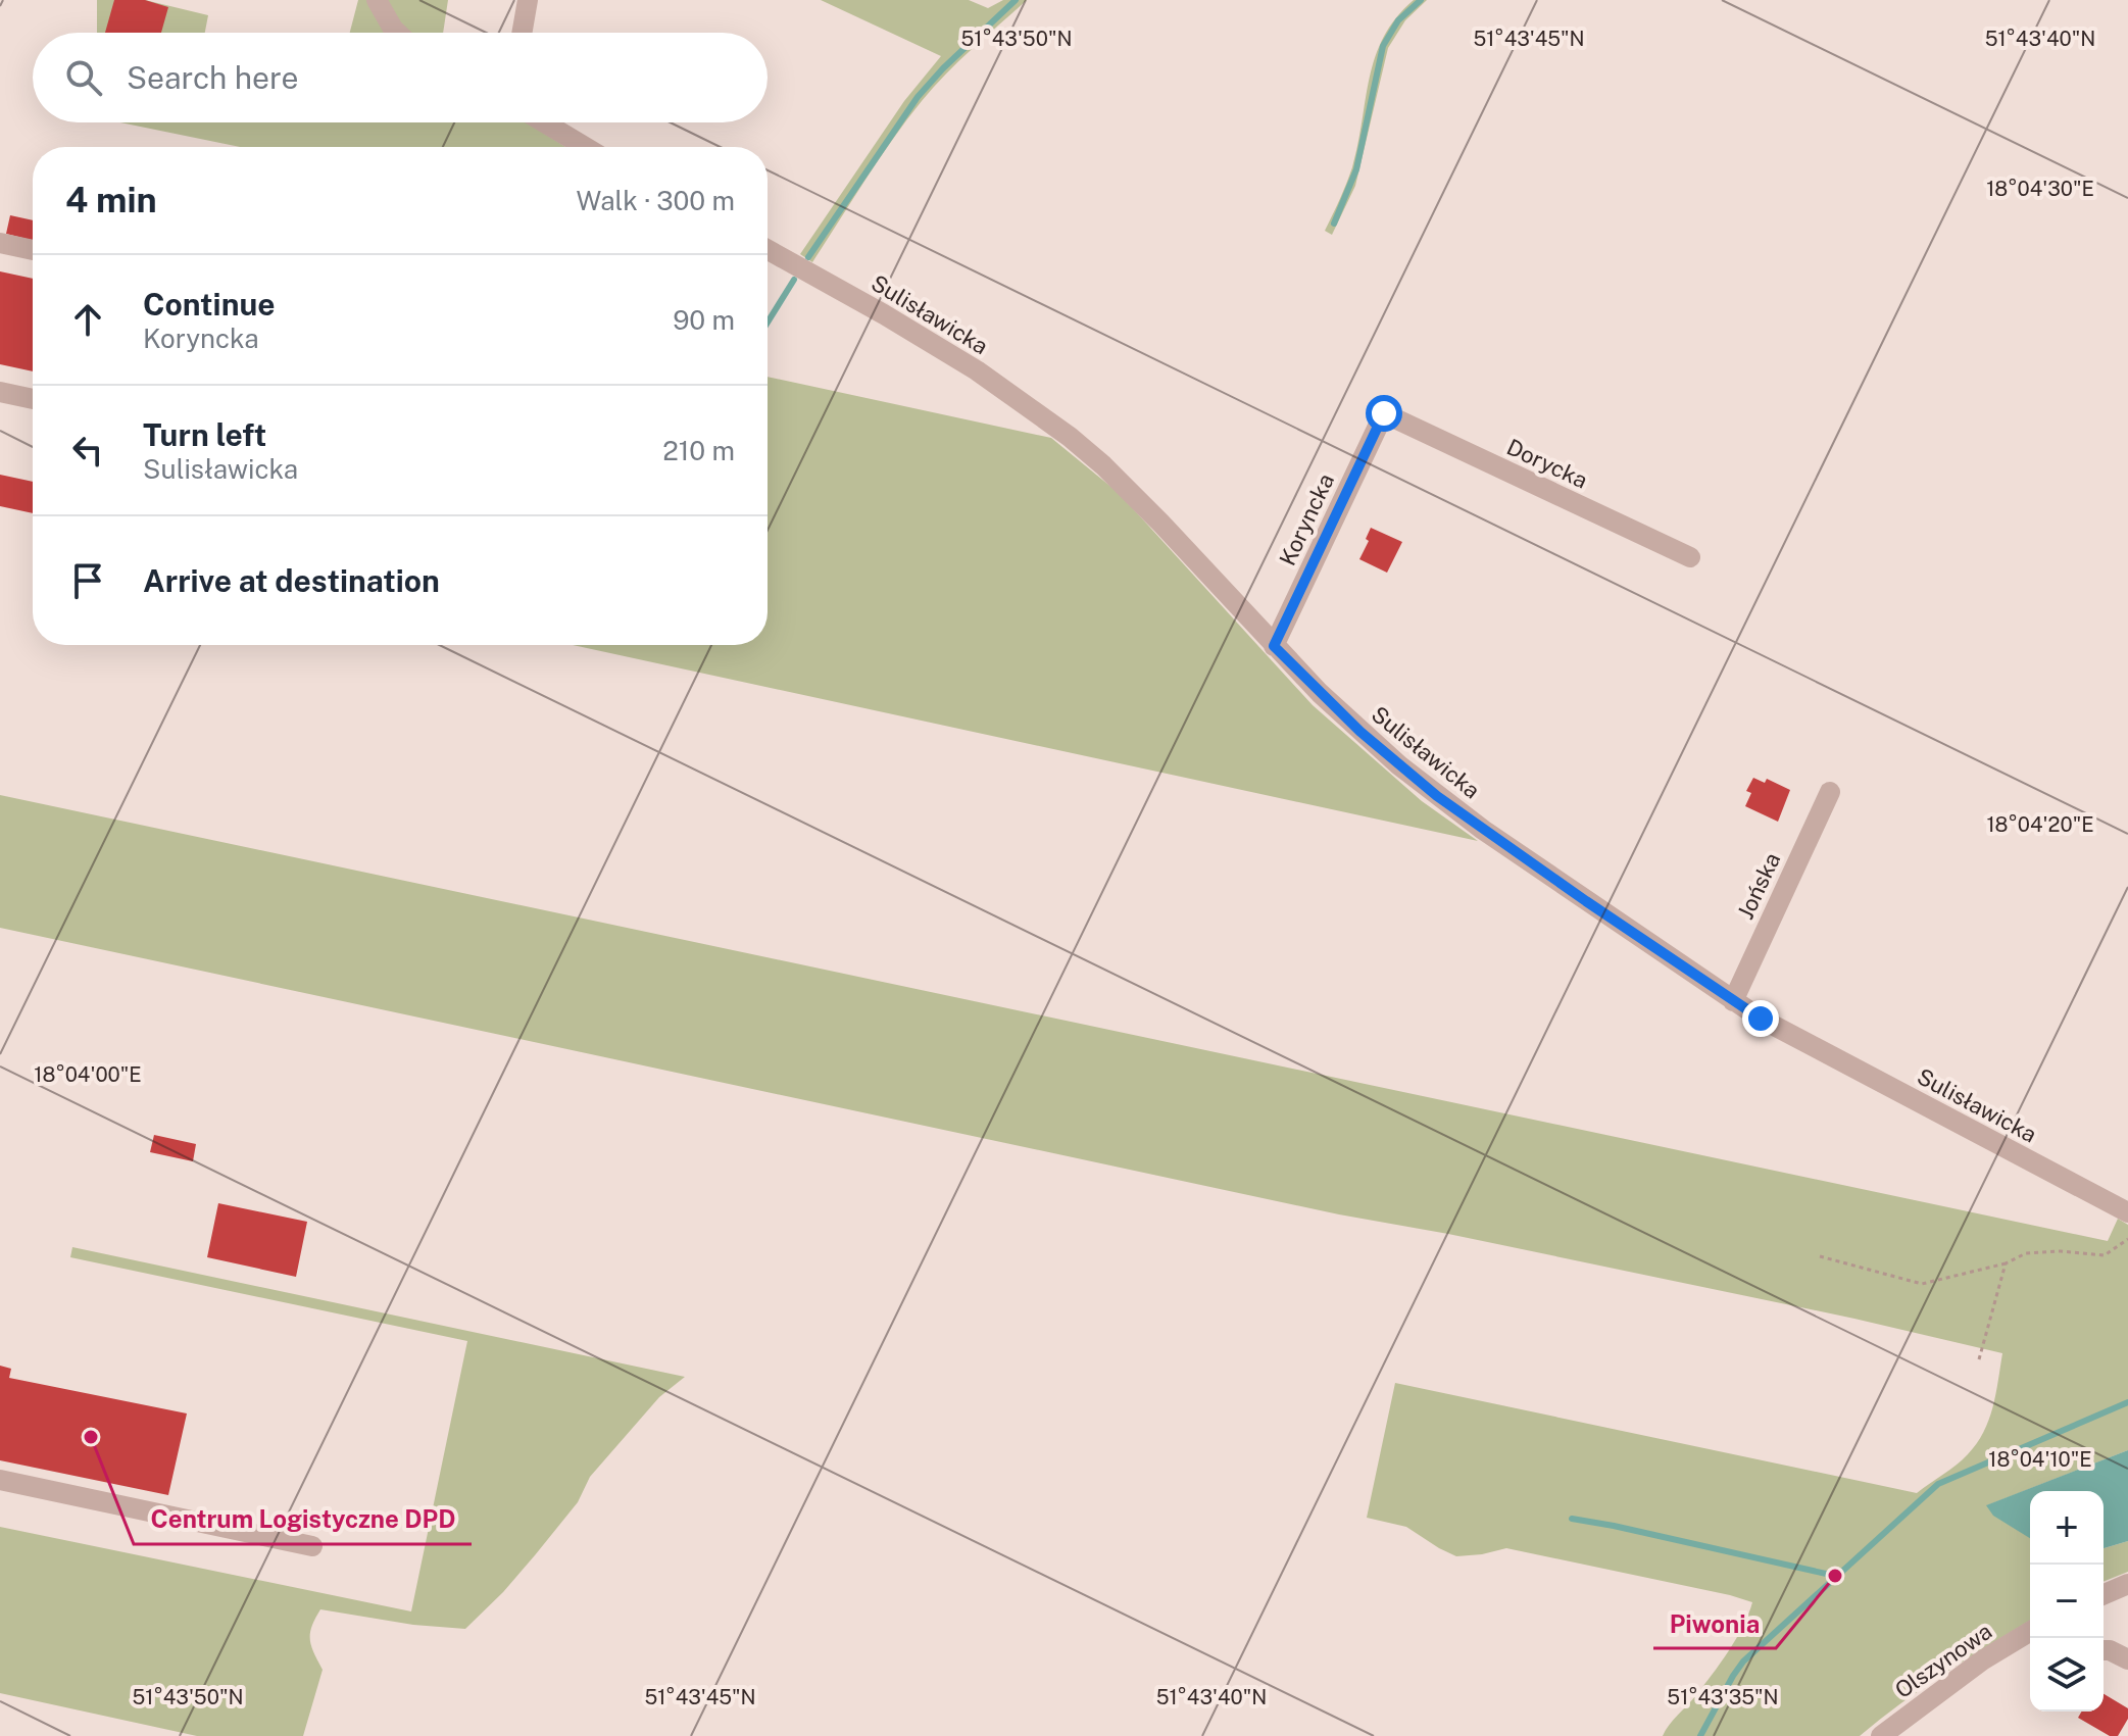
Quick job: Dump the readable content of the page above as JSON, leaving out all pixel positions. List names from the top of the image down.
{
  "streets": {
    "street": [
      "Sulisławicka",
      "Dorycka",
      "Koryncka",
      "Jońska",
      "Olszynowa"
    ]
  },
  "crossings": [
    ["Sulisławicka", "Koryncka"],
    ["Sulisławicka", "Jońska"],
    ["Dorycka", "Koryncka"]
  ],
  "places": ["Centrum Logistyczne DPD", "Piwonia"],
  "page": {
    "search": "Search here",
    "heading": ["4 min", "Walk · 300 m"],
    "list": [
      ["Continue", "Koryncka", "90 m"],
      ["Turn left", "Sulisławicka", "210 m"],
      "Arrive at destination"
    ],
    "map_buttons": ["+", "−"]
  },
  "coordinates": [
    "51°43'50\"N",
    "51°43'45\"N",
    "51°43'40\"N",
    "18°04'30\"E",
    "18°04'20\"E",
    "18°04'00\"E",
    "18°04'10\"E",
    "51°43'35\"N"
  ]
}
